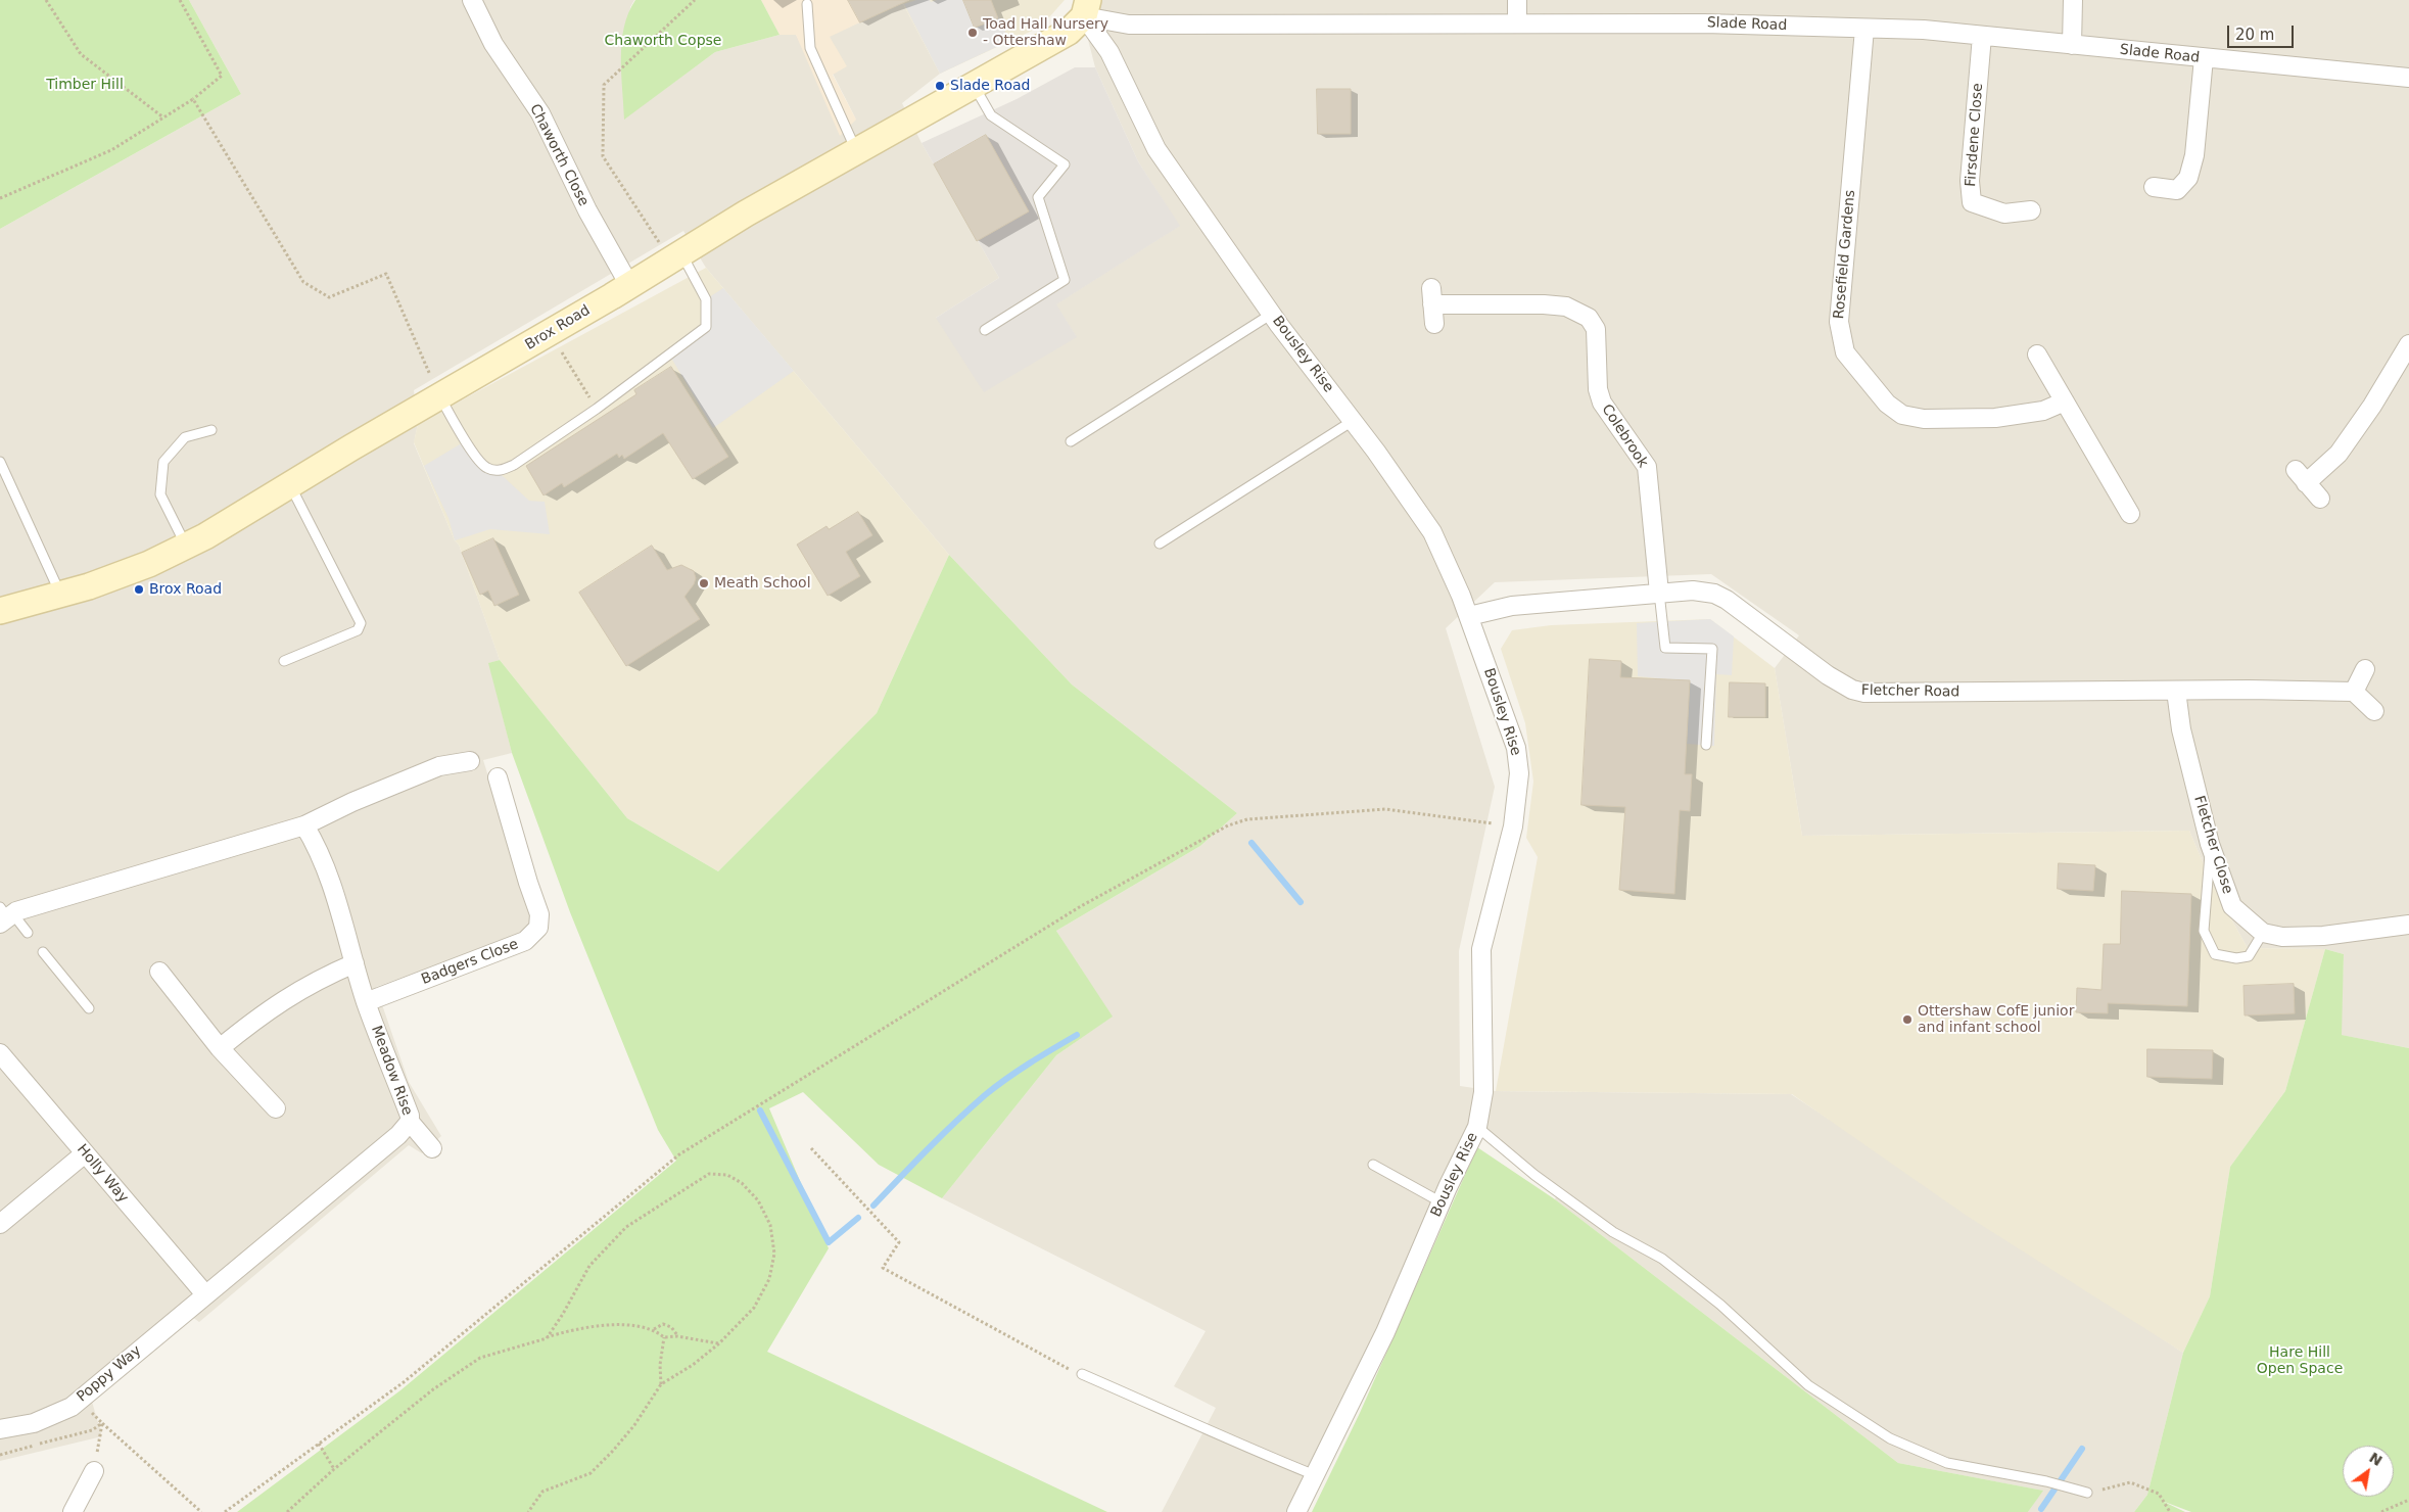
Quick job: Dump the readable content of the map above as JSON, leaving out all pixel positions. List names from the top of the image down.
{
  "streets": {
    "street": [
      "Slade Road",
      "Firsdene Close",
      "Chaworth Close",
      "Rosefield Gardens",
      "Brox Road",
      "Bousley Rise",
      "Colebrook",
      "Fletcher Road",
      "Fletcher Close",
      "Badgers Close",
      "Meadow Rise",
      "Holly Way",
      "Poppy Way"
    ]
  },
  "crossings": [
    ["Slade Road", "Firsdene Close"],
    ["Slade Road", "Rosefield Gardens"],
    ["Slade Road", "Brox Road"],
    ["Slade Road", "Bousley Rise"],
    ["Chaworth Close", "Brox Road"],
    ["Brox Road", "Bousley Rise"],
    ["Bousley Rise", "Fletcher Road"],
    ["Colebrook", "Fletcher Road"],
    ["Fletcher Road", "Fletcher Close"],
    ["Badgers Close", "Meadow Rise"],
    ["Meadow Rise", "Holly Way"],
    ["Meadow Rise", "Poppy Way"],
    ["Holly Way", "Poppy Way"]
  ],
  "parks": ["Chaworth Copse", "Timber Hill", "Hare Hill Open Space"],
  "places": [
    "Toad Hall Nursery - Ottershaw",
    "Slade Road",
    "Meath School",
    "Brox Road",
    "Ottershaw CofE junior and infant school"
  ],
  "scale_bar": "20 m",
  "north": "top right"
}
